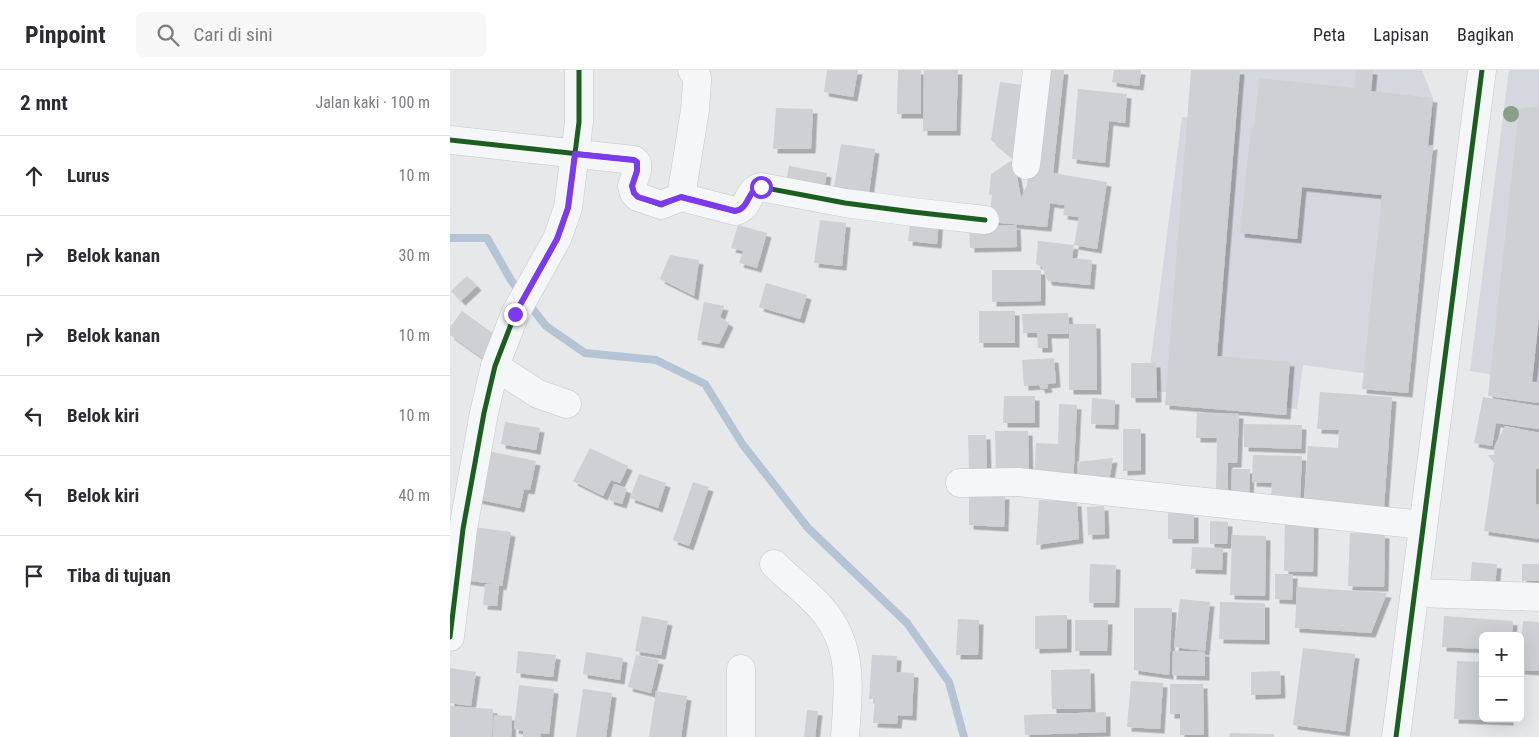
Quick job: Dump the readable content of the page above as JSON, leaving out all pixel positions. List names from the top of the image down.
{
  "page": {
    "header": "Pinpoint",
    "search": "Cari di sini",
    "nav": ["Peta", "Lapisan", "Bagikan"],
    "heading": ["2 mnt", "Jalan kaki · 100 m"],
    "list": [
      ["Lurus", "10 m"],
      ["Belok kanan", "30 m"],
      ["Belok kanan", "10 m"],
      ["Belok kiri", "10 m"],
      ["Belok kiri", "40 m"],
      "Tiba di tujuan"
    ],
    "map_buttons": ["+", "−"]
  }
}
